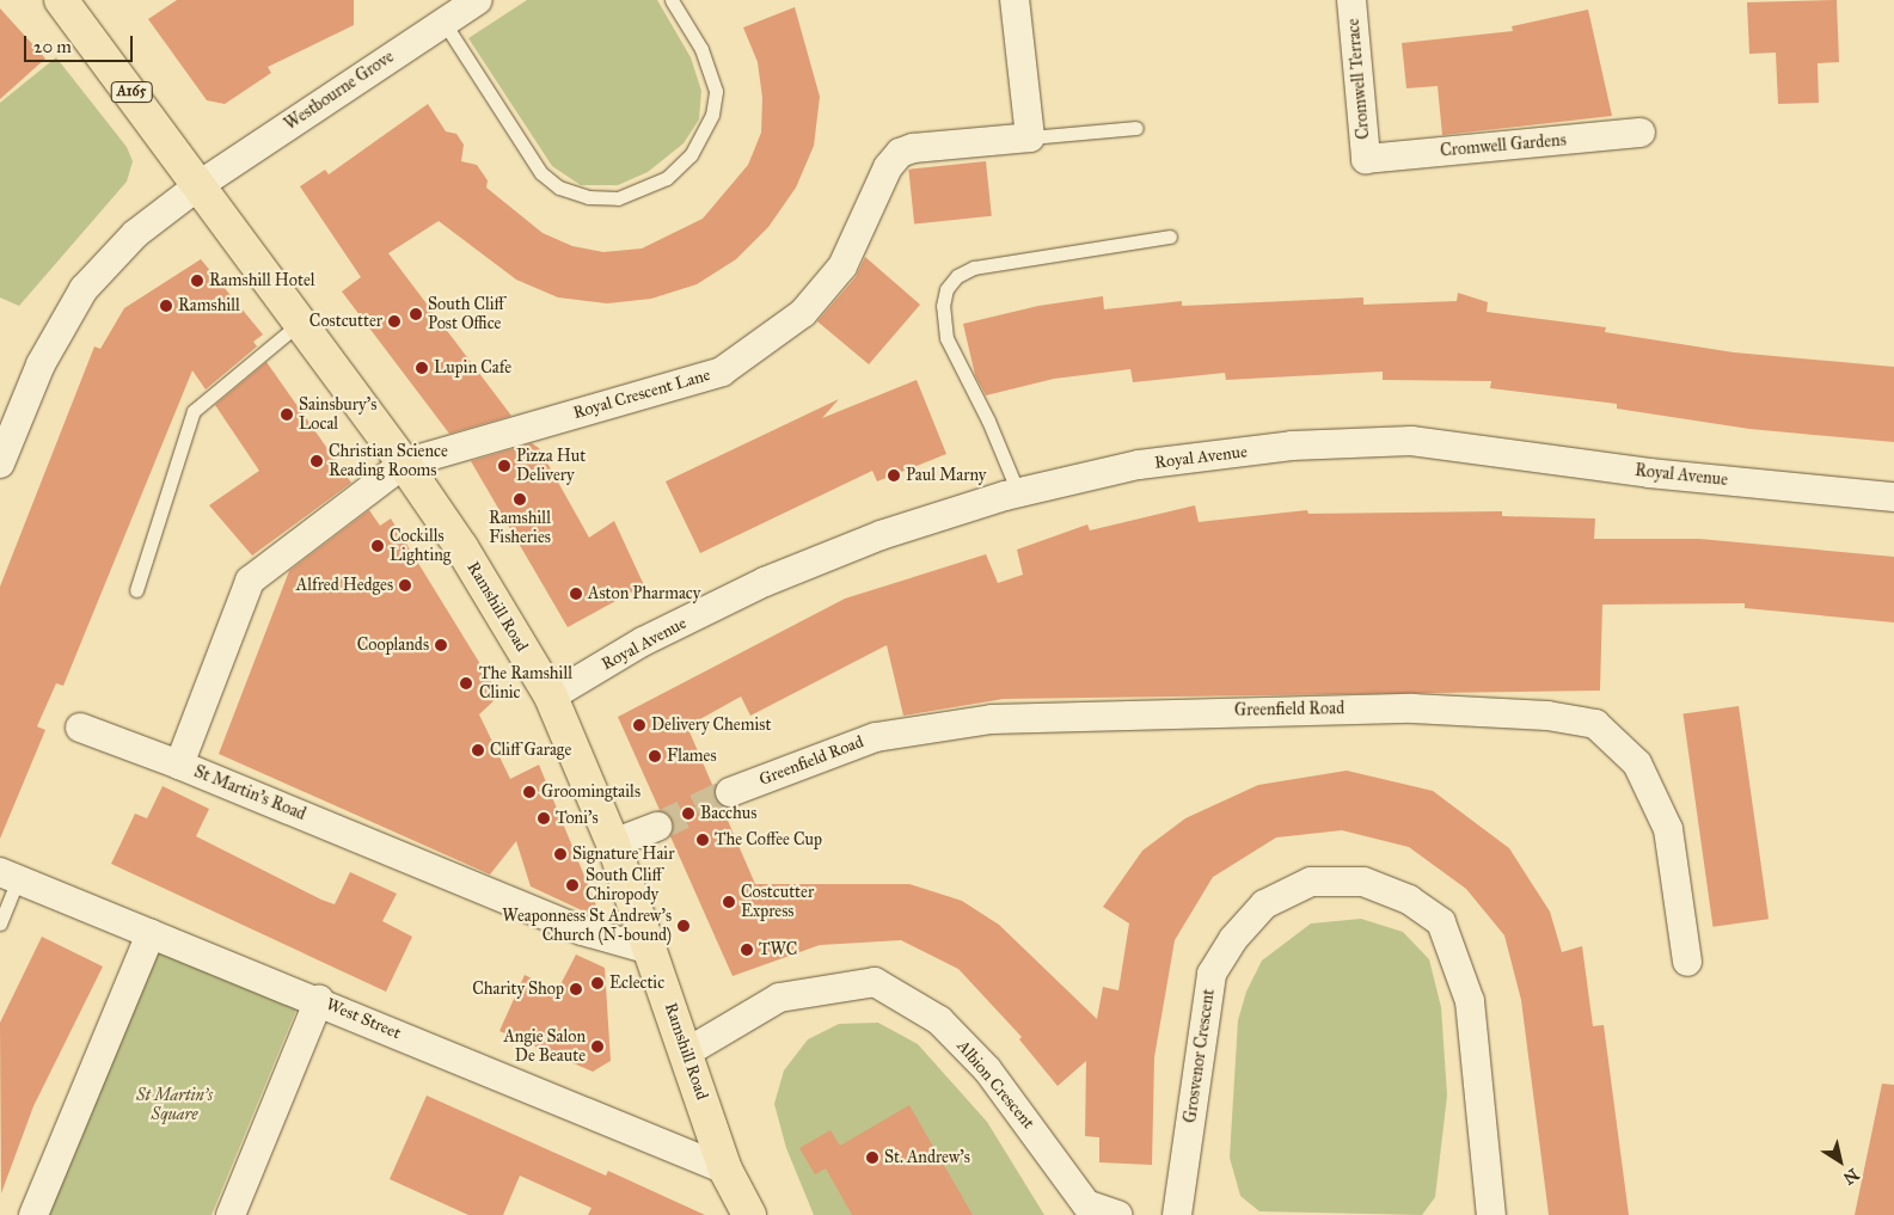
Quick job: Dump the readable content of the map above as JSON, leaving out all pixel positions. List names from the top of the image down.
{
  "streets": {
    "highway": ["A165", "Ramshill Road"],
    "street": [
      "Cromwell Terrace",
      "Westbourne Grove",
      "Cromwell Gardens",
      "Royal Crescent Lane",
      "Royal Avenue",
      "Greenfield Road",
      "St Martin's Road",
      "West Street",
      "Grosvenor Crescent",
      "Albion Crescent"
    ]
  },
  "crossings": [
    ["Cromwell Terrace", "Cromwell Gardens"],
    ["Westbourne Grove", "A165"],
    ["Westbourne Grove", "Ramshill Road"],
    ["A165", "Ramshill Road"],
    ["Royal Crescent Lane", "Ramshill Road"],
    ["Royal Crescent Lane", "St Martin's Road"],
    ["Royal Avenue", "Ramshill Road"],
    ["Ramshill Road", "St Martin's Road"],
    ["Ramshill Road", "West Street"],
    ["Ramshill Road", "Albion Crescent"]
  ],
  "parks": ["St Martin's Square"],
  "places": [
    "Ramshill Hotel",
    "Ramshill",
    "South Cliff Post Office",
    "Costcutter",
    "Lupin Cafe",
    "Sainsbury's Local",
    "Christian Science Reading Rooms",
    "Pizza Hut Delivery",
    "Paul Marny",
    "Ramshill Fisheries",
    "Cockills Lighting",
    "Alfred Hedges",
    "Aston Pharmacy",
    "Cooplands",
    "The Ramshill Clinic",
    "Delivery Chemist",
    "Cliff Garage",
    "Flames",
    "Groomingtails",
    "Bacchus",
    "Toni's",
    "The Coffee Cup",
    "Signature Hair",
    "South Cliff Chiropody",
    "Costcutter Express",
    "Weaponness St Andrew's Church (N-bound)",
    "TWC",
    "Eclectic",
    "Charity Shop",
    "Angie Salon De Beaute",
    "St. Andrew's"
  ],
  "scale_bar": "20 m",
  "north": "bottom right"
}
